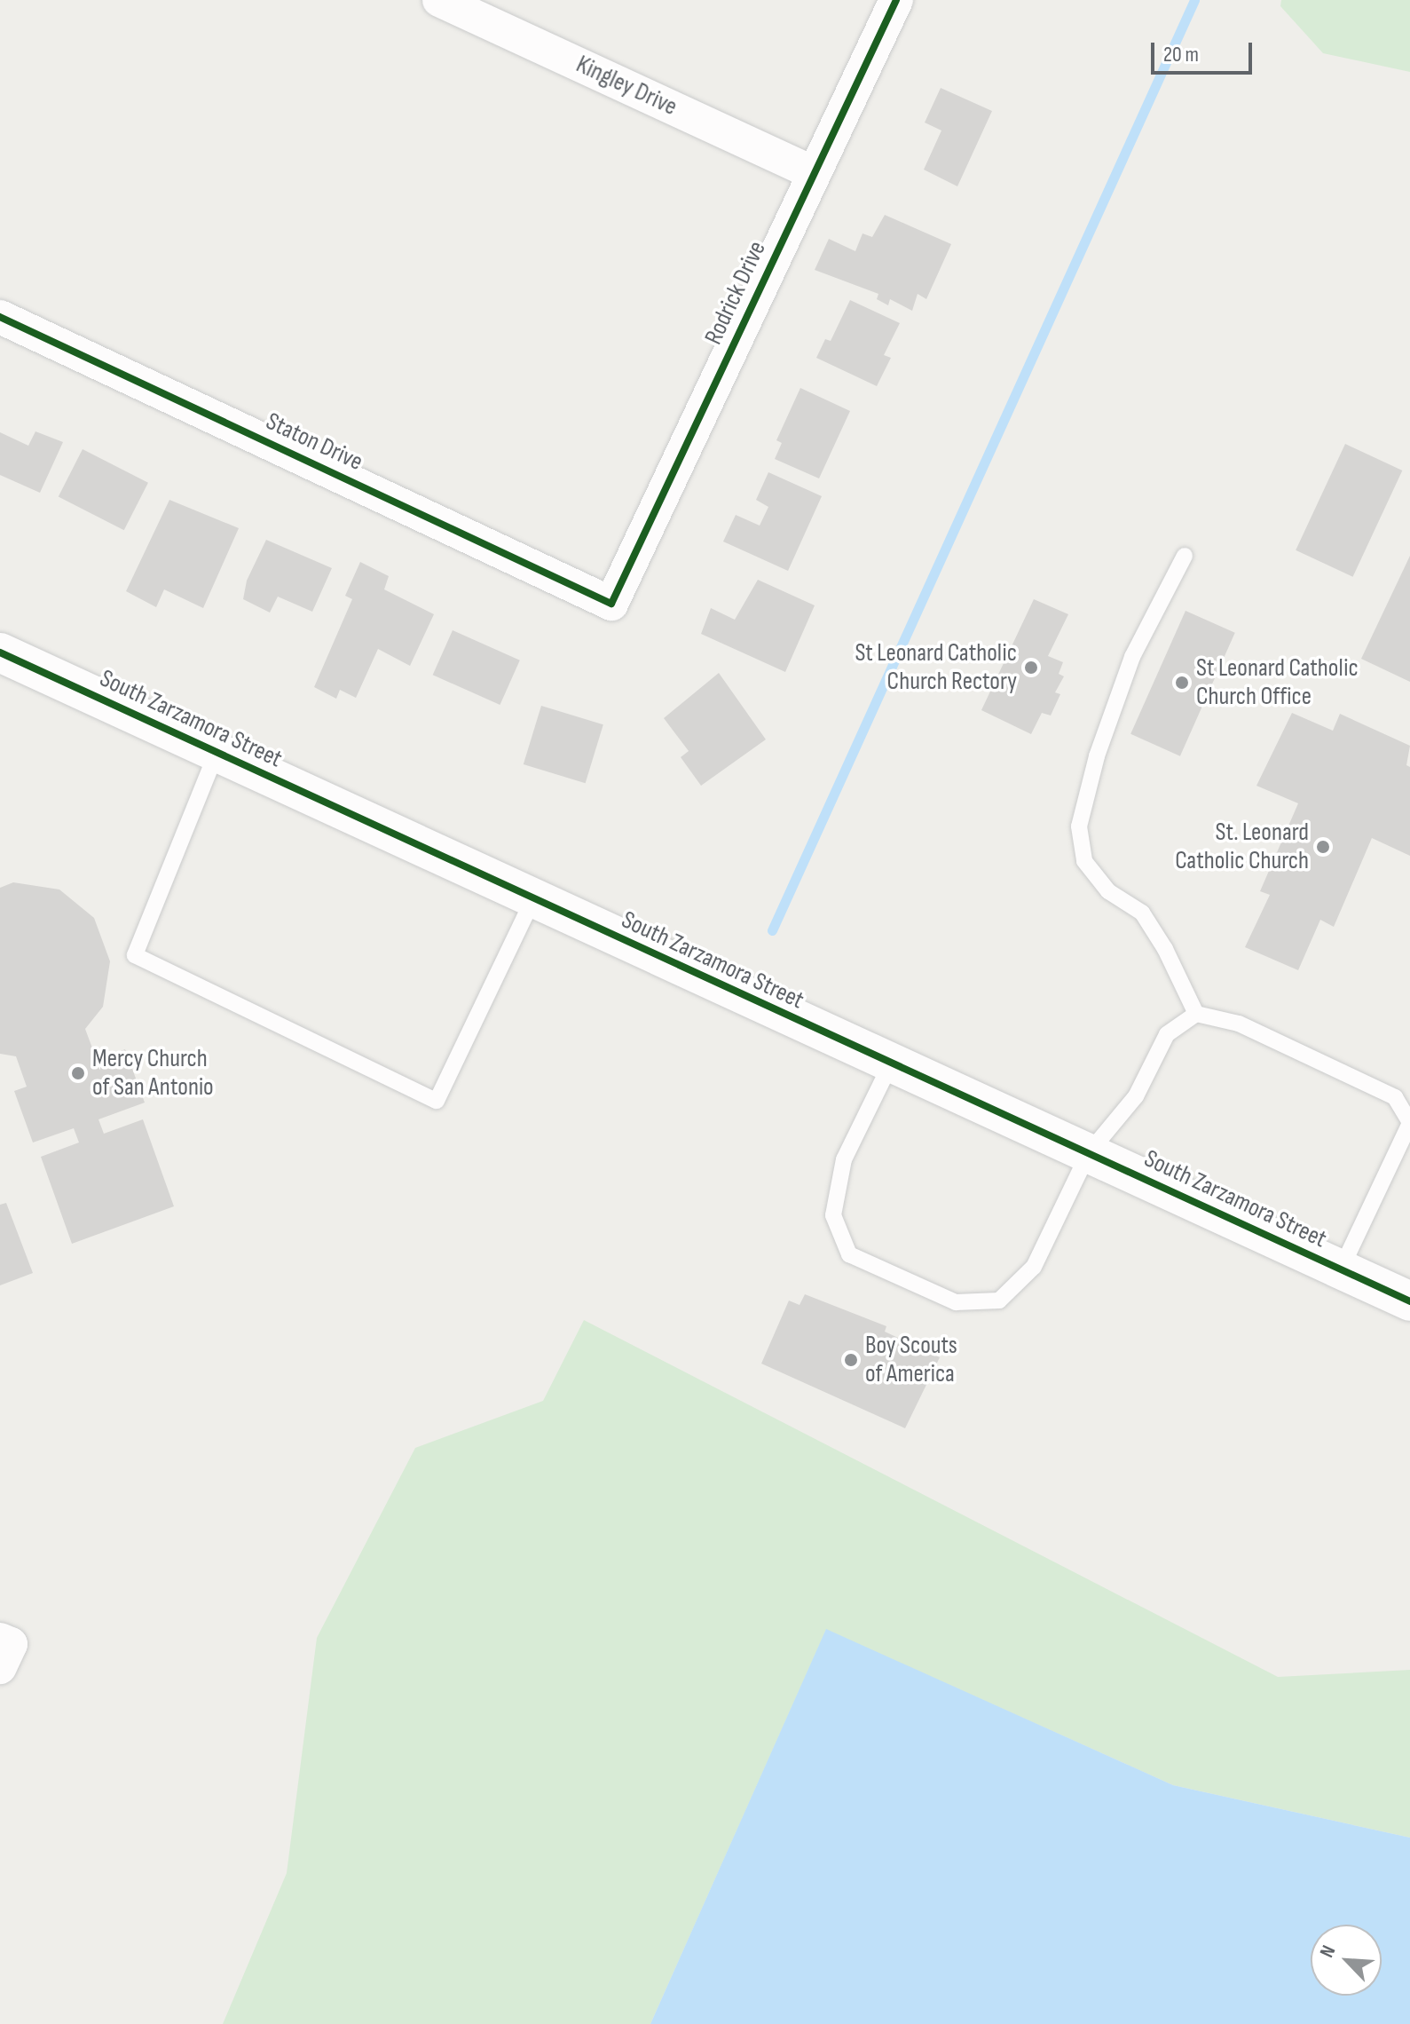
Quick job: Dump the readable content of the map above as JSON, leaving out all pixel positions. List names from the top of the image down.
{
  "streets": {
    "main road": ["South Zarzamora Street"],
    "street": ["Kingley Drive", "Rodrick Drive", "Staton Drive"]
  },
  "crossings": [
    ["Kingley Drive", "Rodrick Drive"],
    ["Rodrick Drive", "Staton Drive"]
  ],
  "places": [
    "St Leonard Catholic Church Rectory",
    "St Leonard Catholic Church Office",
    "St. Leonard Catholic Church",
    "Mercy Church of San Antonio",
    "Boy Scouts of America"
  ],
  "scale_bar": "20 m",
  "north": "top left"
}
